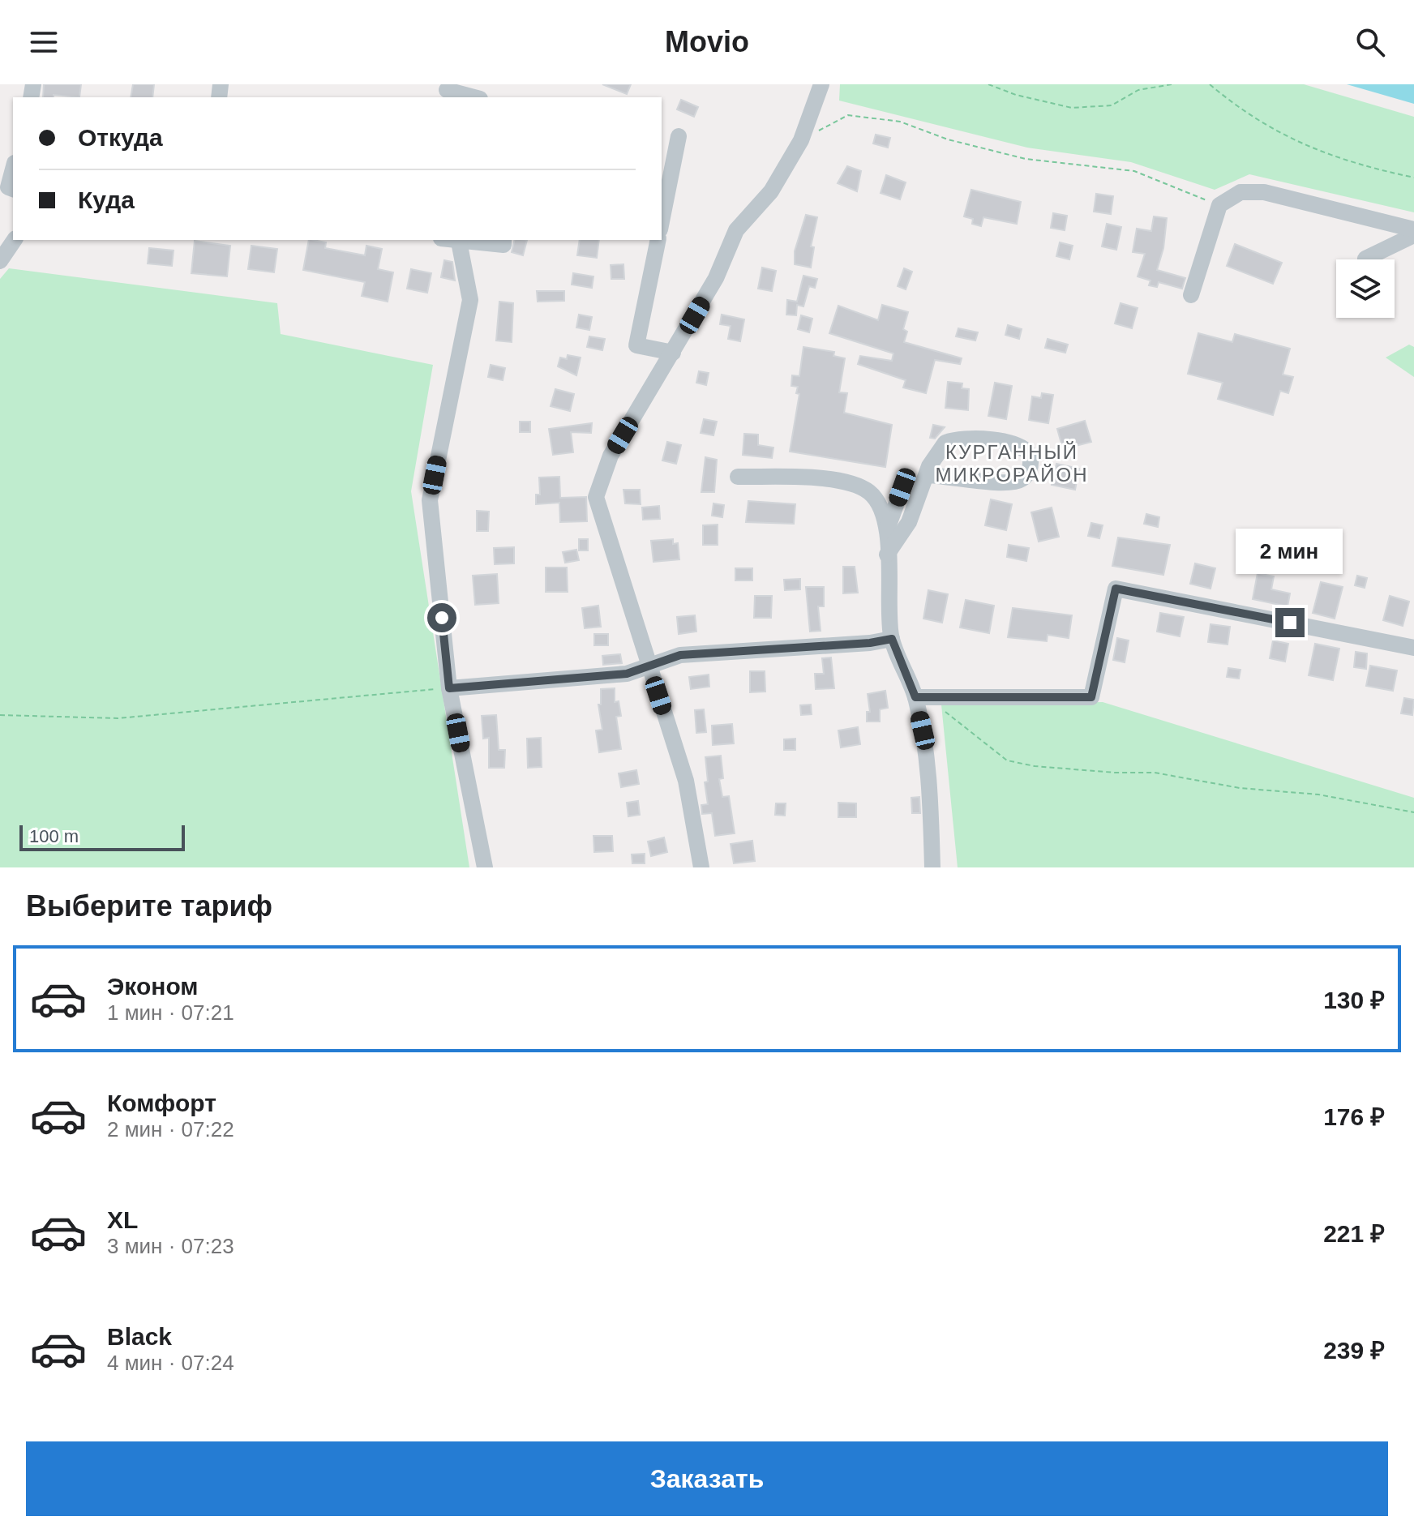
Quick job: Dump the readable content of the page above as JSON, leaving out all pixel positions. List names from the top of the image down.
{
  "districts": ["КУРГАННЫЙ МИКРОРАЙОН"],
  "scale_bar": "100 m",
  "page": {
    "header": "Movio",
    "banner": ["Откуда", "Куда"],
    "bubble": "2 мин",
    "scale": "100 m",
    "heading": "Выберите тариф",
    "list": [
      {
        "name": "Эконом",
        "note": "1 мин · 07:21",
        "value": "130 ₽"
      },
      {
        "name": "Комфорт",
        "note": "2 мин · 07:22",
        "value": "176 ₽"
      },
      {
        "name": "XL",
        "note": "3 мин · 07:23",
        "value": "221 ₽"
      },
      {
        "name": "Black",
        "note": "4 мин · 07:24",
        "value": "239 ₽"
      }
    ],
    "buttons": "Заказать"
  }
}
